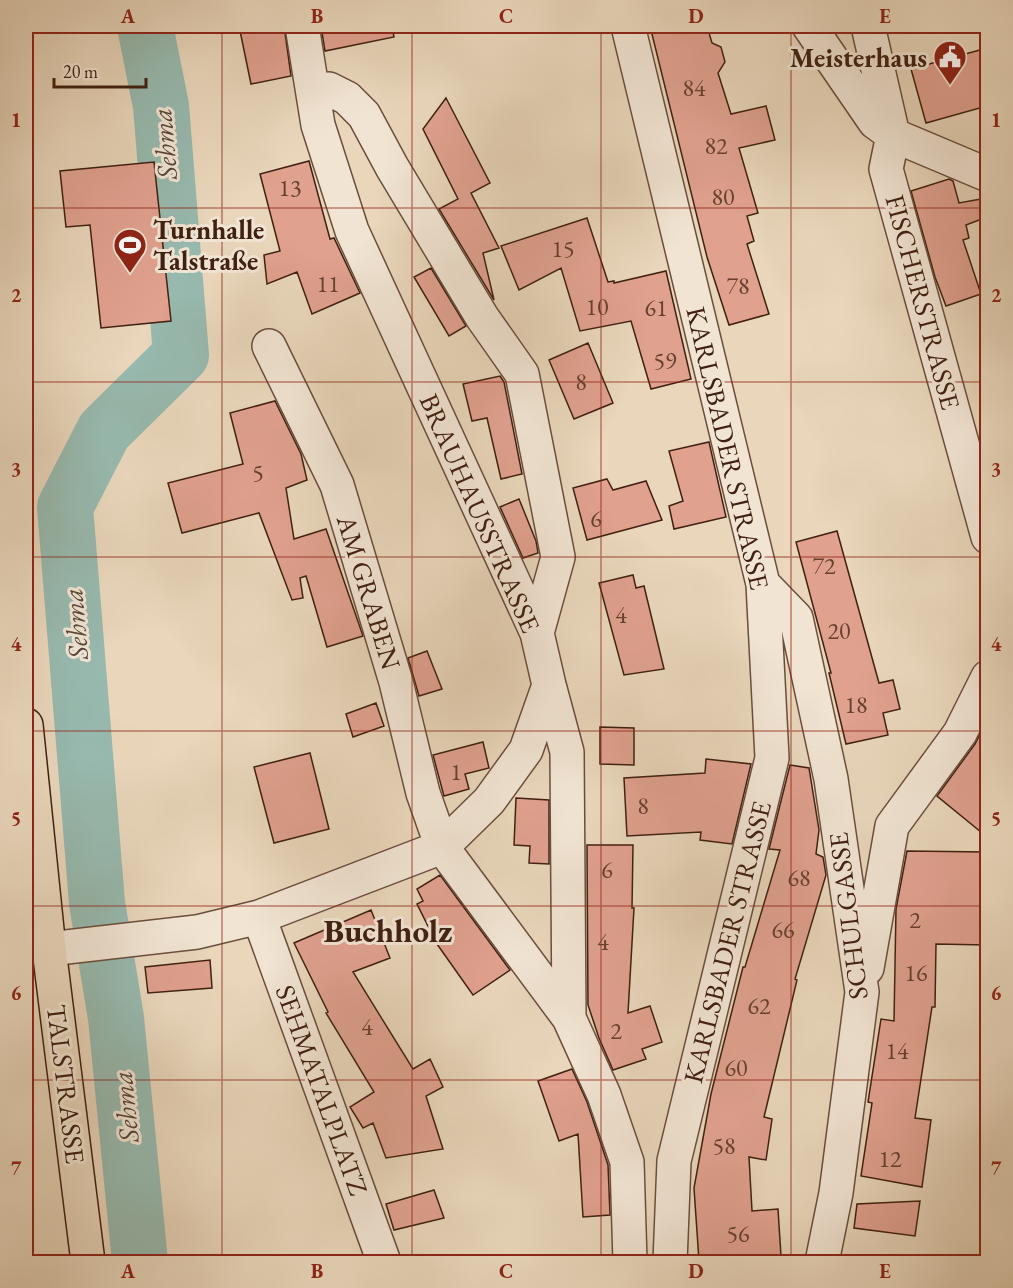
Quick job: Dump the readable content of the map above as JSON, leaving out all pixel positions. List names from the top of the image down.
{
  "streets": {
    "main road": ["TALSTRASSE"],
    "street": [
      "FISCHERSTRASSE",
      "KARLSBADER STRASSE",
      "BRAUHAUSSTRASSE",
      "AM GRABEN",
      "SCHULGASSE",
      "SEHMATALPLATZ"
    ]
  },
  "crossings": [
    ["KARLSBADER STRASSE", "SCHULGASSE"],
    ["BRAUHAUSSTRASSE", "AM GRABEN"]
  ],
  "districts": ["Buchholz"],
  "water": ["Sehma"],
  "places": {
    "public building": ["Meisterhaus"],
    "sports": ["Turnhalle Talstraße"]
  },
  "house_numbers": [
    "84",
    "82",
    "13",
    "80",
    "15",
    "11",
    "78",
    "10",
    "61",
    "59",
    "8",
    "5",
    "6",
    "72",
    "4",
    "20",
    "18",
    "1",
    "8",
    "6",
    "68",
    "2",
    "66",
    "4",
    "16",
    "62",
    "4",
    "2",
    "14",
    "60",
    "58",
    "12",
    "56"
  ],
  "scale_bar": "20 m",
  "grid": {
    "columns": [
      "A",
      "B",
      "C",
      "D",
      "E"
    ],
    "rows": [
      "1",
      "2",
      "3",
      "4",
      "5",
      "6",
      "7"
    ]
  }
}
